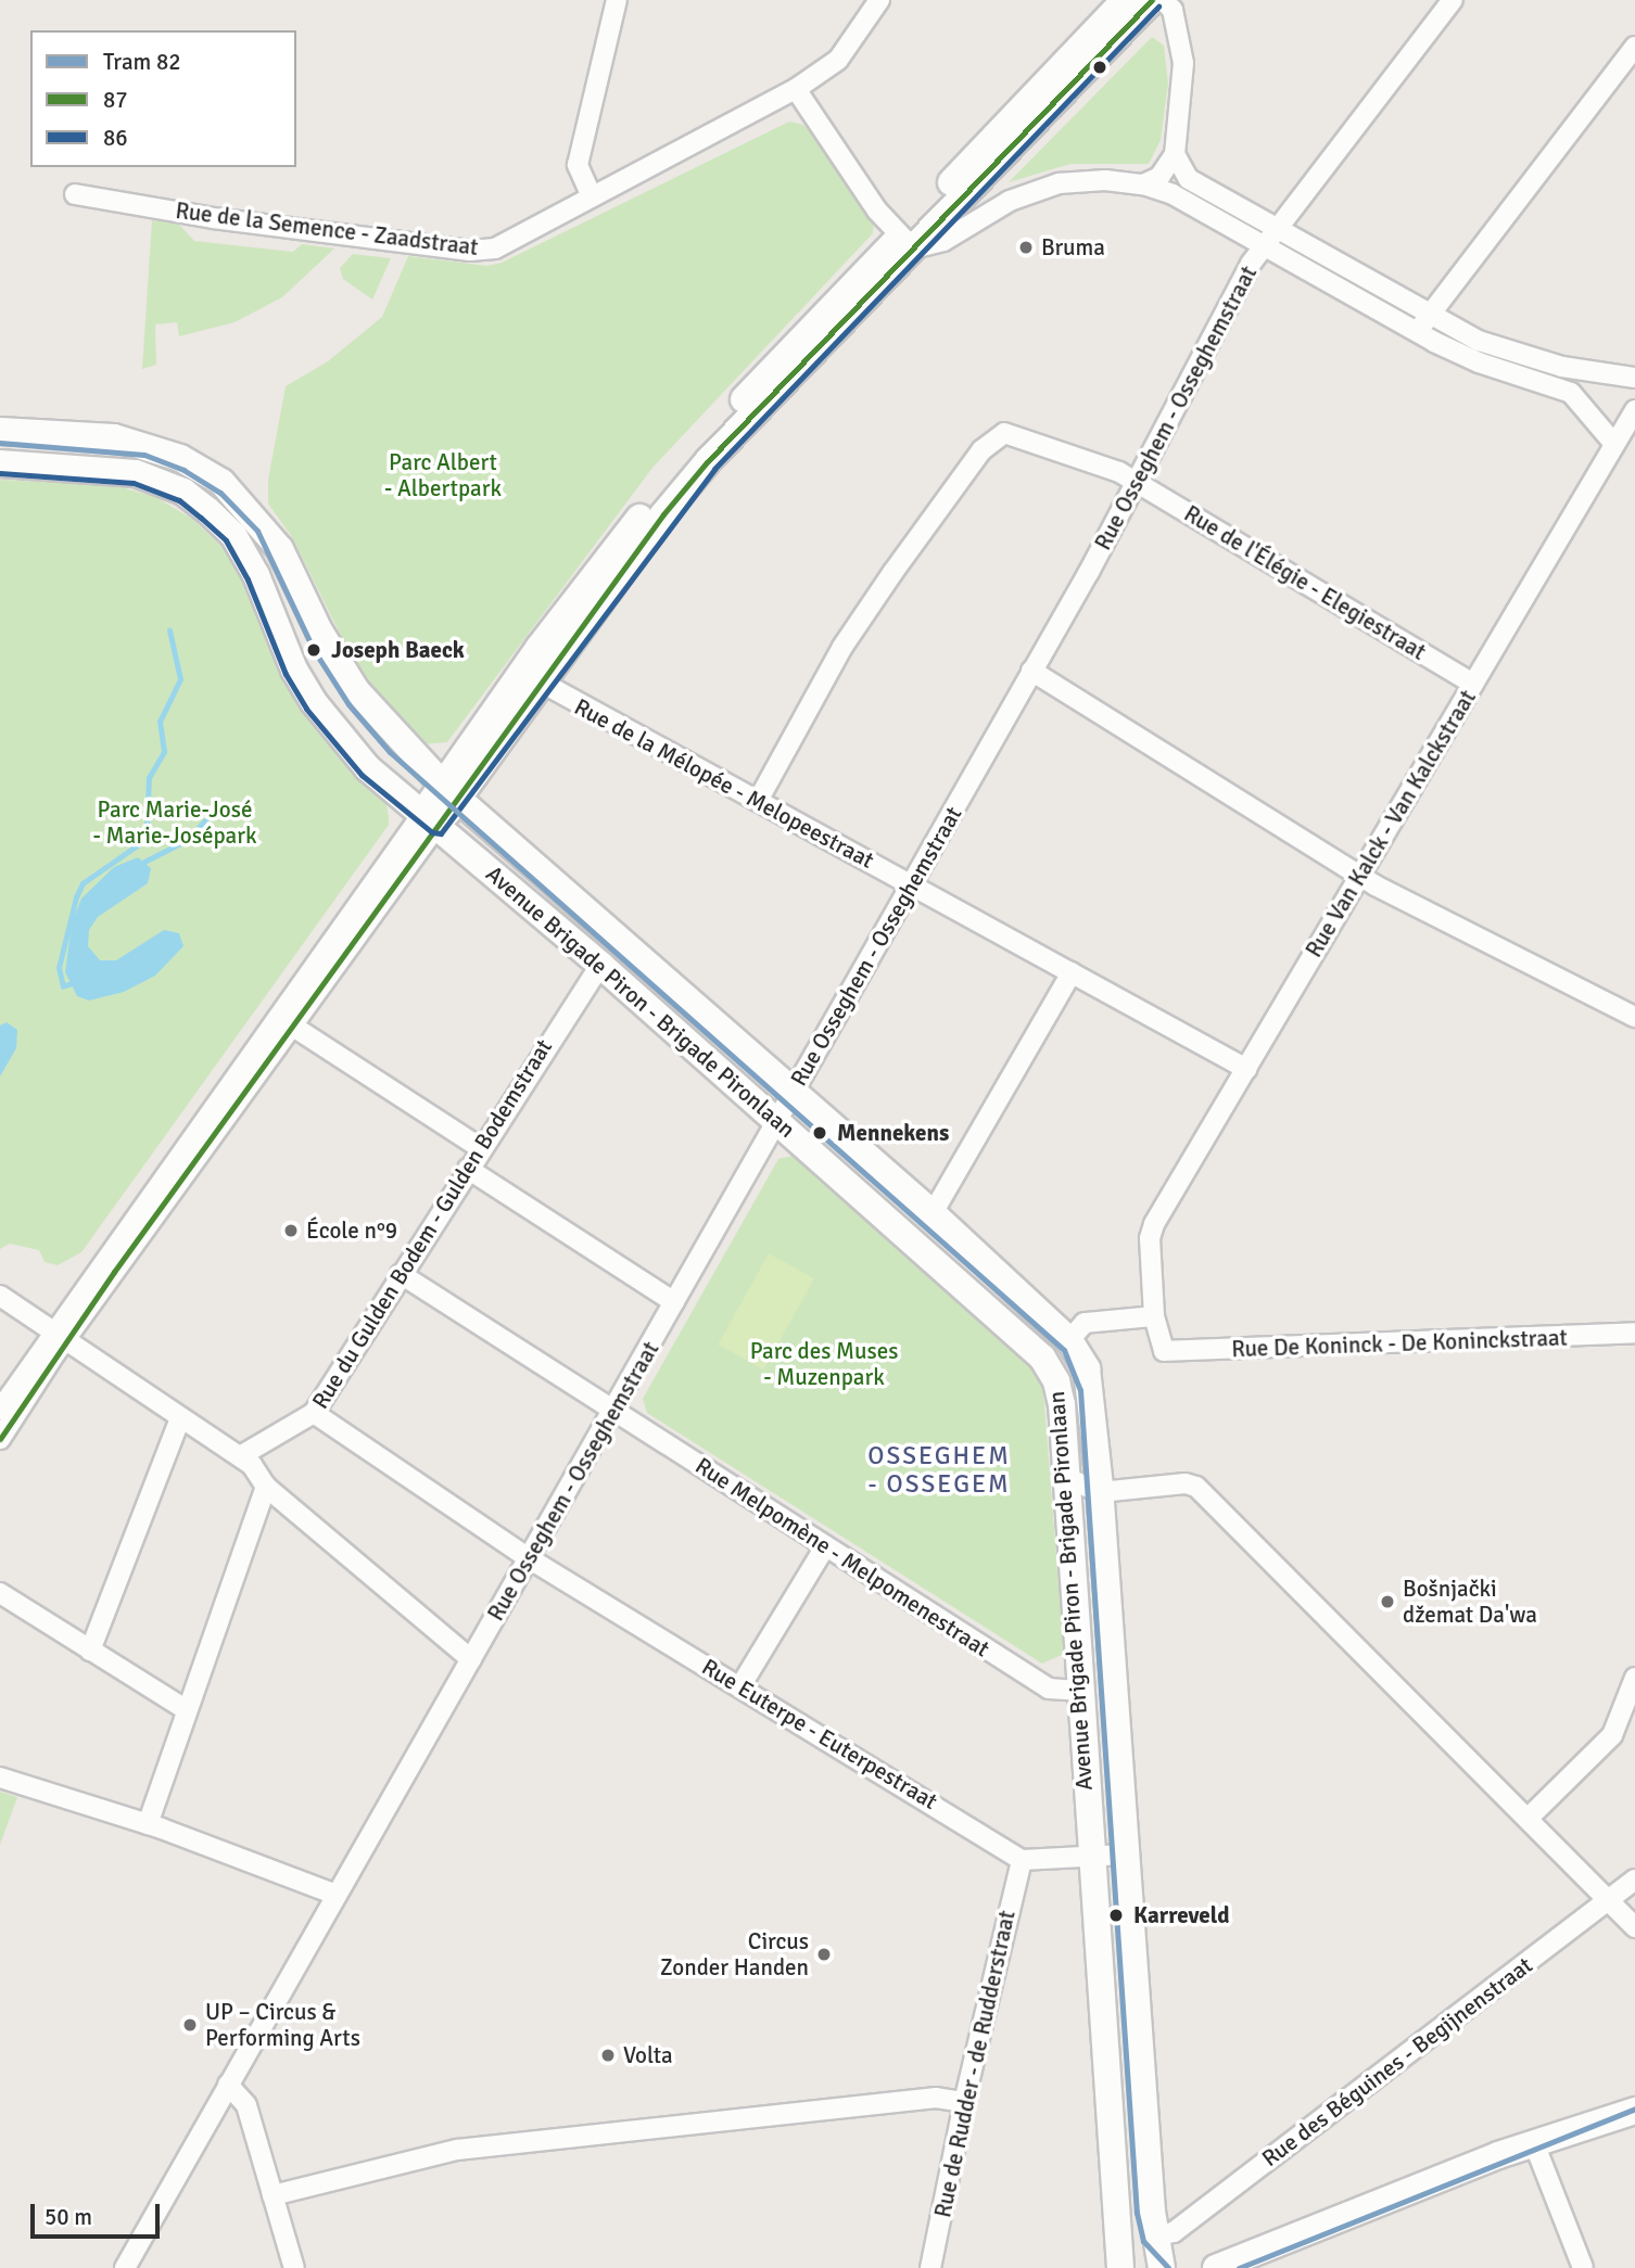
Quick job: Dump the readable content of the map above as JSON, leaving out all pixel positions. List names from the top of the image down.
{
  "streets": {
    "street": [
      "Rue de la Semence - Zaadstraat",
      "Rue Osseghem - Osseghemstraat",
      "Rue de l'Élégie - Elegiestraat",
      "Rue de la Mélopée - Melopeestraat",
      "Rue Van Kalck - Van Kalckstraat",
      "Avenue Brigade Piron - Brigade Pironlaan",
      "Rue du Gulden Bodem - Gulden Bodemstraat",
      "Rue De Koninck - De Koninckstraat",
      "Rue Melpomène - Melpomenestraat",
      "Rue Euterpe - Euterpestraat",
      "Rue des Béguines - Begijnenstraat",
      "Rue de Rudder - de Rudderstraat"
    ]
  },
  "crossings": [
    ["Rue Osseghem - Osseghemstraat", "Rue de l'Élégie - Elegiestraat"],
    ["Rue Osseghem - Osseghemstraat", "Rue de la Mélopée - Melopeestraat"],
    ["Rue Osseghem - Osseghemstraat", "Avenue Brigade Piron - Brigade Pironlaan"],
    ["Rue Osseghem - Osseghemstraat", "Rue Melpomène - Melpomenestraat"],
    ["Rue Osseghem - Osseghemstraat", "Rue Euterpe - Euterpestraat"],
    ["Rue de l'Élégie - Elegiestraat", "Rue de la Mélopée - Melopeestraat"],
    ["Rue de l'Élégie - Elegiestraat", "Rue Van Kalck - Van Kalckstraat"],
    ["Rue de la Mélopée - Melopeestraat", "Rue Van Kalck - Van Kalckstraat"],
    ["Rue Van Kalck - Van Kalckstraat", "Rue De Koninck - De Koninckstraat"],
    ["Avenue Brigade Piron - Brigade Pironlaan", "Rue du Gulden Bodem - Gulden Bodemstraat"],
    ["Avenue Brigade Piron - Brigade Pironlaan", "Rue Melpomène - Melpomenestraat"],
    ["Avenue Brigade Piron - Brigade Pironlaan", "Rue des Béguines - Begijnenstraat"],
    ["Rue du Gulden Bodem - Gulden Bodemstraat", "Rue Melpomène - Melpomenestraat"],
    ["Rue du Gulden Bodem - Gulden Bodemstraat", "Rue Euterpe - Euterpestraat"],
    ["Rue Euterpe - Euterpestraat", "Rue de Rudder - de Rudderstraat"]
  ],
  "districts": ["OSSEGHEM - OSSEGEM"],
  "parks": ["Parc Albert - Albertpark", "Parc Marie-José - Marie-Josépark", "Parc des Muses - Muzenpark"],
  "places": [
    "Bruma",
    "Joseph Baeck",
    "Mennekens",
    "École n°9",
    "Bošnjački džemat Da'wa",
    "Karreveld",
    "Circus Zonder Handen",
    "UP – Circus & Performing Arts",
    "Volta"
  ],
  "lines": ["transit line 87", "transit line 86", "tram line 82"],
  "legend": ["Tram 82", "87", "86"],
  "scale_bar": "50 m"
}
